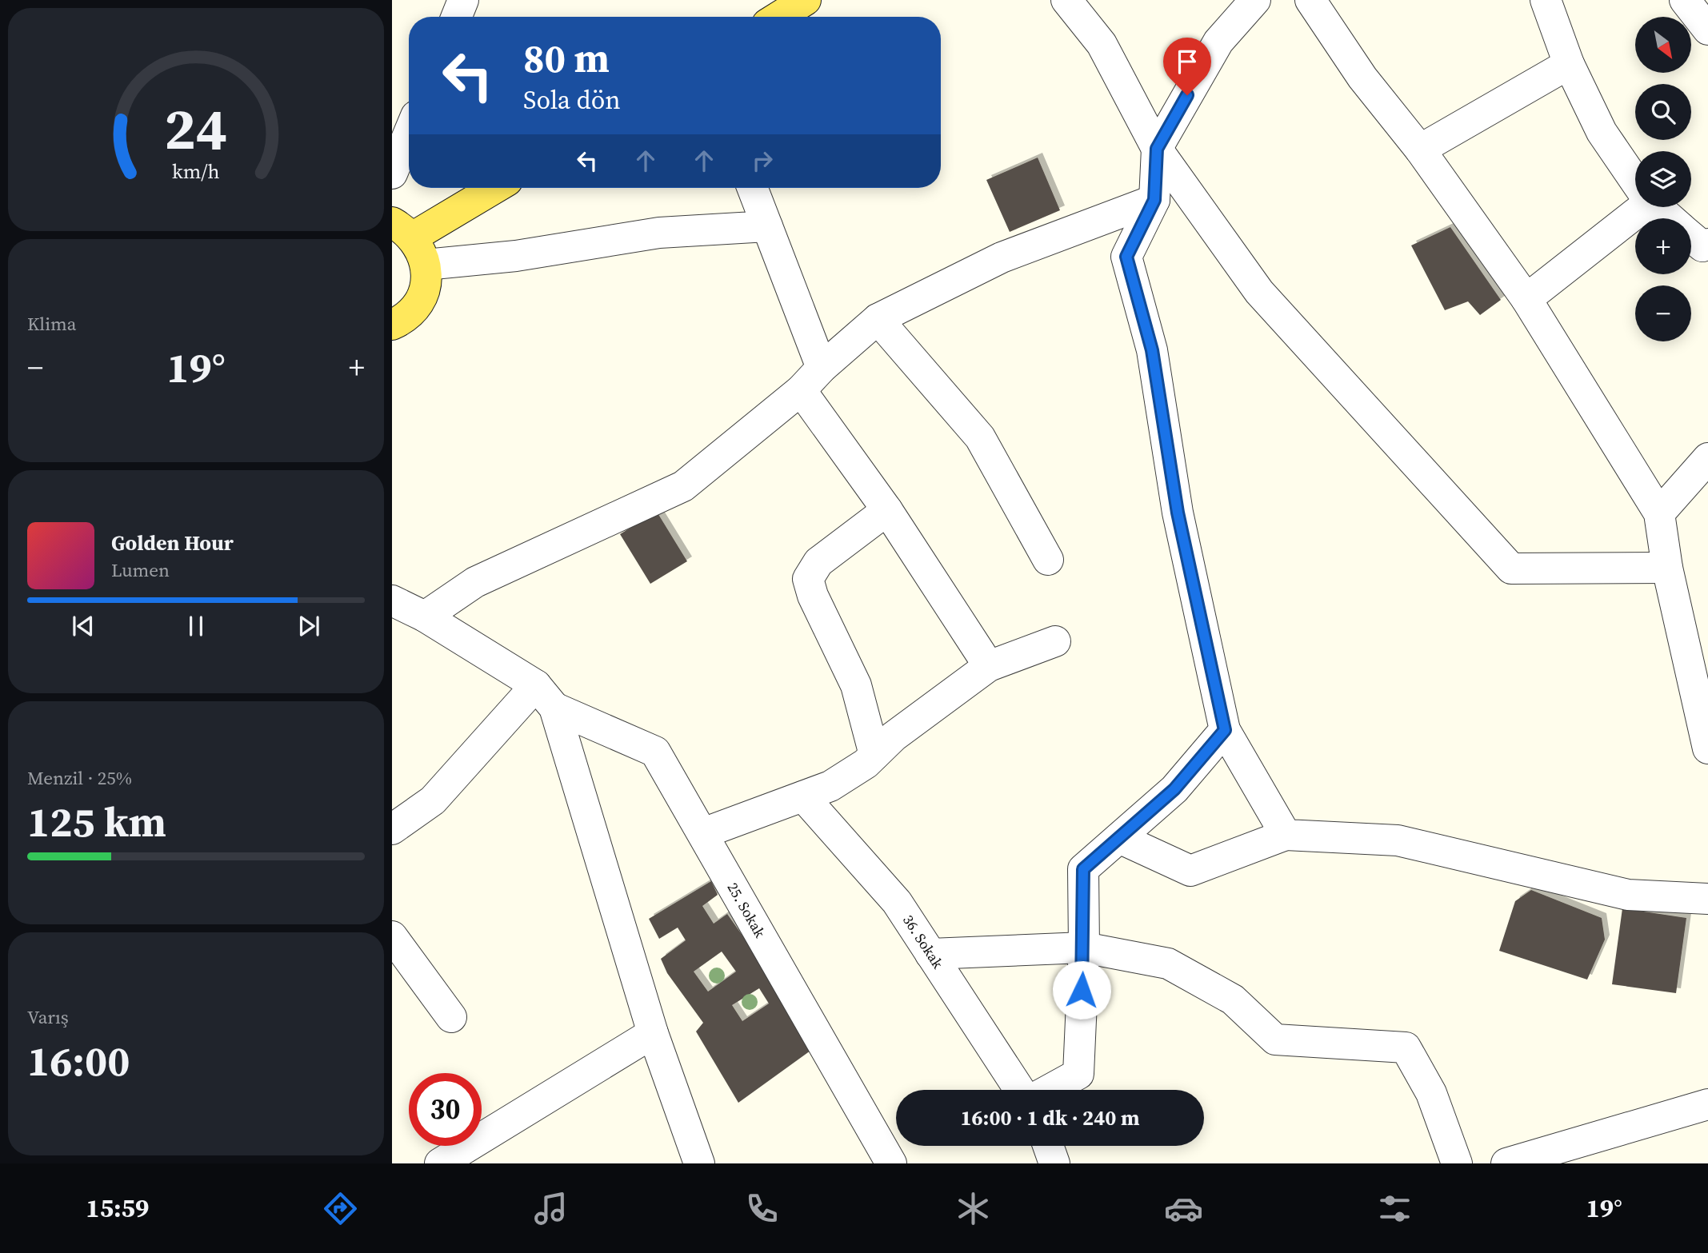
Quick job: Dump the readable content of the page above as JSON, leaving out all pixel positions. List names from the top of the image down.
{
  "streets": {
    "street": ["25. Sokak", "36. Sokak"]
  },
  "north": "bottom right",
  "page": {
    "map_buttons": ["+", "−"],
    "turn": ["80 m", "Sola dön"],
    "tile": [
      "Klima",
      ["Menzil · 25%", "125 km"],
      ["Varış", "16:00"]
    ],
    "heat": ["−", "19°", "+"],
    "song": ["Golden Hour", "Lumen"],
    "limit": "30",
    "trip": "16:00 · 1 dk · 240 m",
    "tabs": ["15:59", "19°"],
    "gauge": ["24", "km/h"]
  }
}
